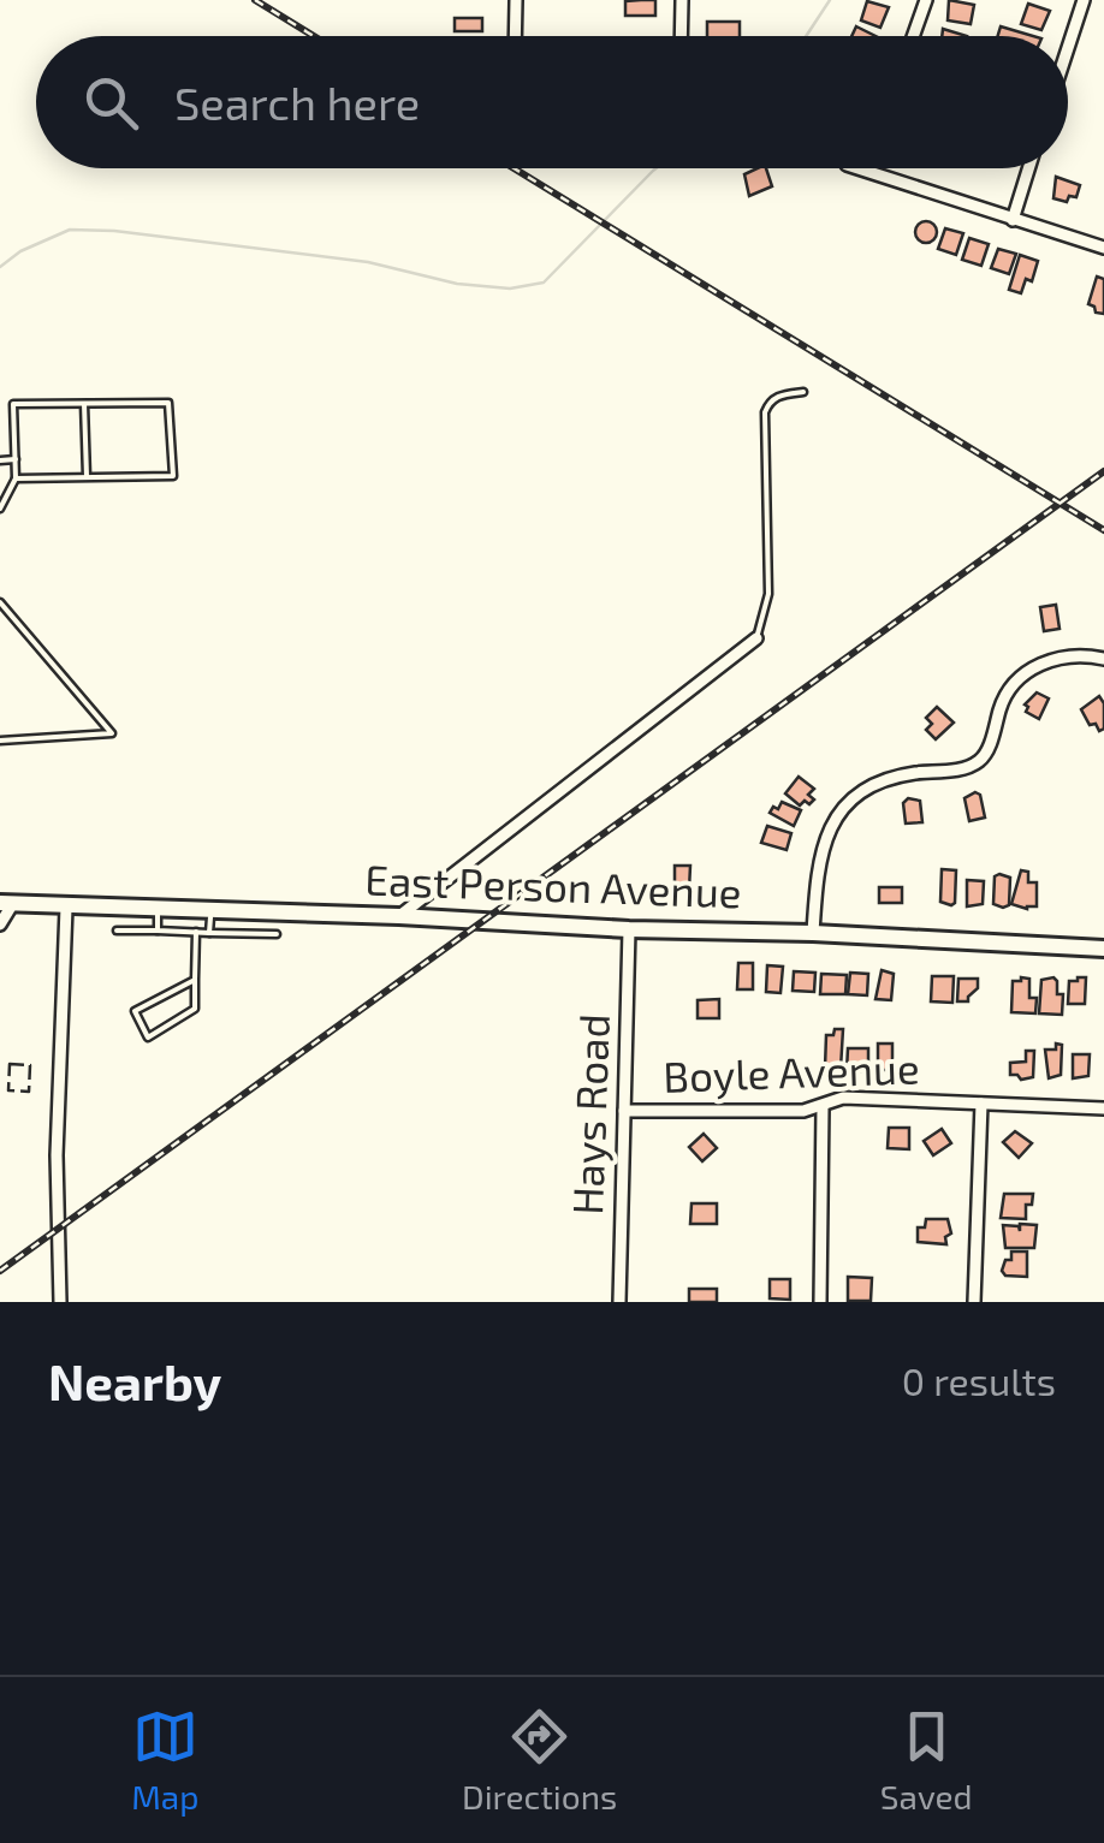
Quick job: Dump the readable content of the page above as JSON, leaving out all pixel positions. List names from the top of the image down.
{
  "streets": {
    "main road": ["East Person Avenue"],
    "street": ["Boyle Avenue", "Hays Road"]
  },
  "crossings": [
    ["East Person Avenue", "Hays Road"],
    ["Boyle Avenue", "Hays Road"]
  ],
  "page": {
    "search": "Search here",
    "heading": ["Nearby", "0 results"],
    "nav": ["Map", "Directions", "Saved"]
  }
}
